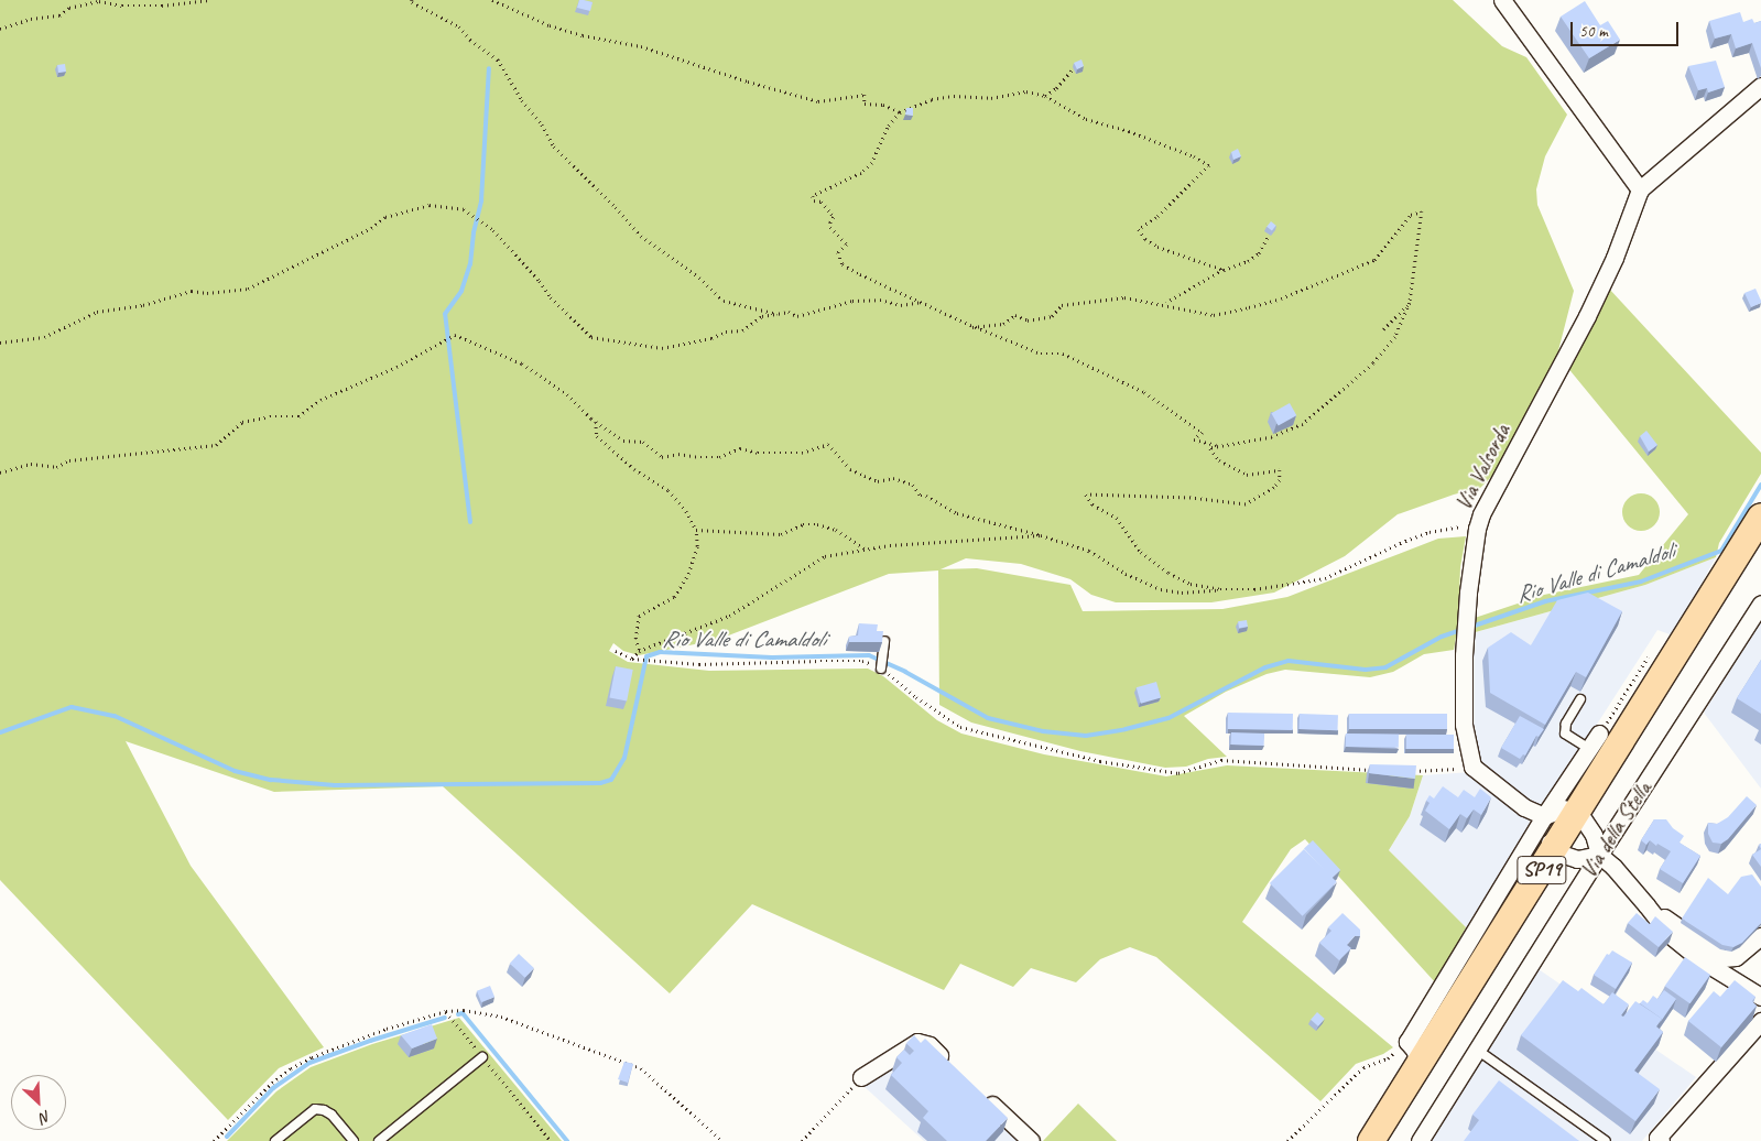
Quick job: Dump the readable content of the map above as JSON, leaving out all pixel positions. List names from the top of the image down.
{
  "streets": {
    "main road": ["Via della Stella", "SP19"],
    "street": ["Via Valsorda"]
  },
  "water": ["Rio Valle di Camaldoli"],
  "scale_bar": "50 m",
  "north": "bottom right"
}
